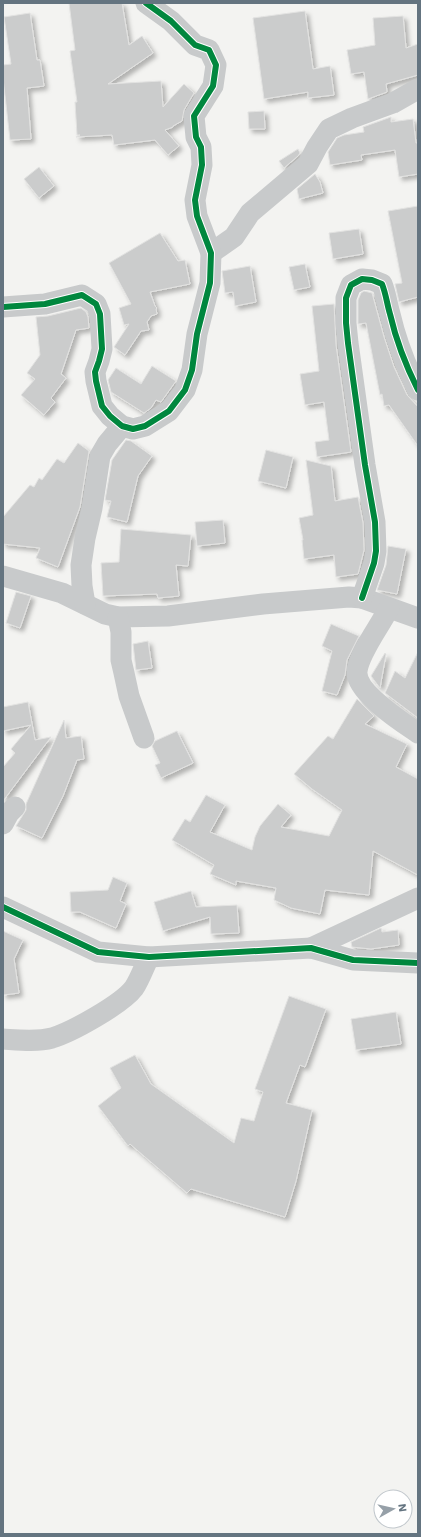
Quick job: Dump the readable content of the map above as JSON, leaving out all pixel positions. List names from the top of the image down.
{
  "north": "right"
}
